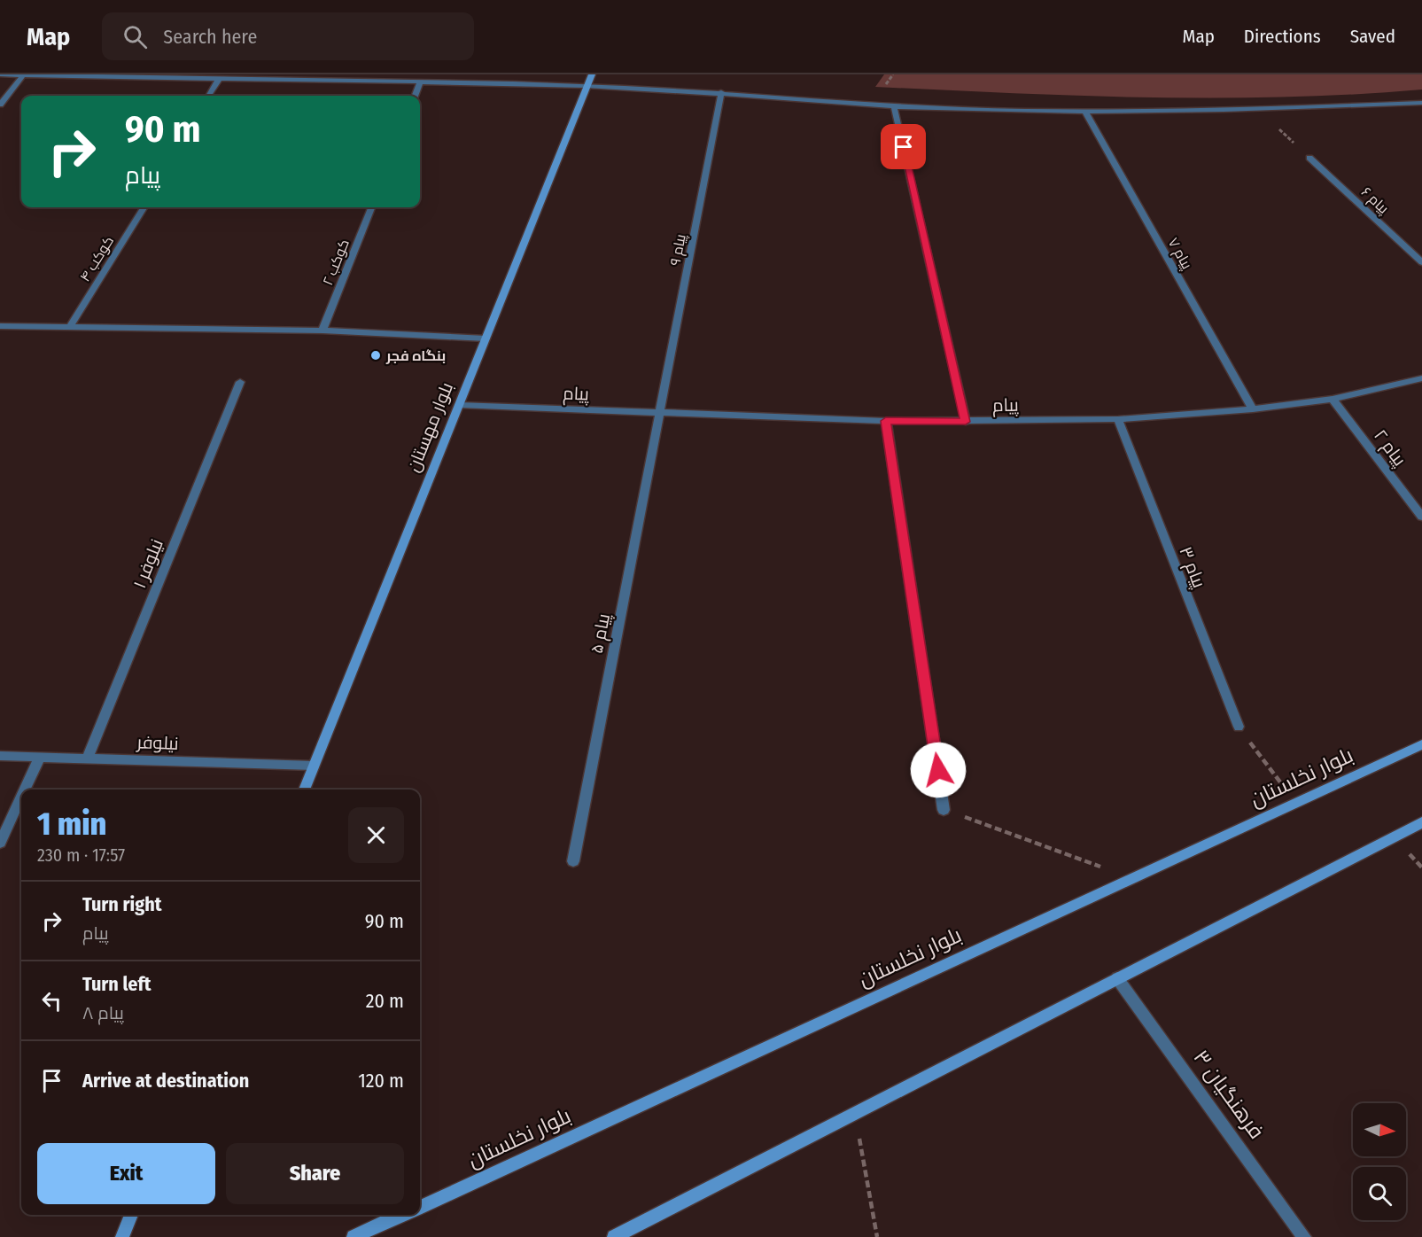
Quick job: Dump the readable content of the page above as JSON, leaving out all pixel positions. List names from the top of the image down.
{
  "streets": {
    "main road": ["بلوار مهستان", "بلوار نخلستان"],
    "street": [
      "پیام ۶",
      "پیام ۹",
      "پیام ۷",
      "کوکب ۴",
      "کوکب ۲",
      "پیام",
      "پیام ۲",
      "نیلوفر ۱",
      "پیام ۳",
      "پیام ۵",
      "نیلوفر",
      "فرهنگیان ۳"
    ]
  },
  "crossings": [
    ["پیام ۹", "پیام"],
    ["پیام ۹", "پیام ۵"],
    ["پیام ۷", "پیام"],
    ["پیام", "بلوار مهستان"],
    ["پیام", "پیام ۲"],
    ["پیام", "پیام ۳"],
    ["پیام", "پیام ۵"],
    ["بلوار مهستان", "نیلوفر"],
    ["نیلوفر ۱", "نیلوفر"]
  ],
  "places": ["بنگاه فجر"],
  "north": "right",
  "page": {
    "header": "Map",
    "search": "Search here",
    "nav": ["Map", "Directions", "Saved"],
    "turn": ["90 m", "پیام"],
    "heading": ["1 min", "230 m · 17:57"],
    "list": [
      {
        "name": "Turn right",
        "note": "پیام",
        "value": "90 m"
      },
      {
        "name": "Turn left",
        "note": "پیام ۸",
        "value": "20 m"
      },
      {
        "name": "Arrive at destination",
        "value": "120 m"
      }
    ],
    "buttons": ["Exit", "Share"]
  }
}
